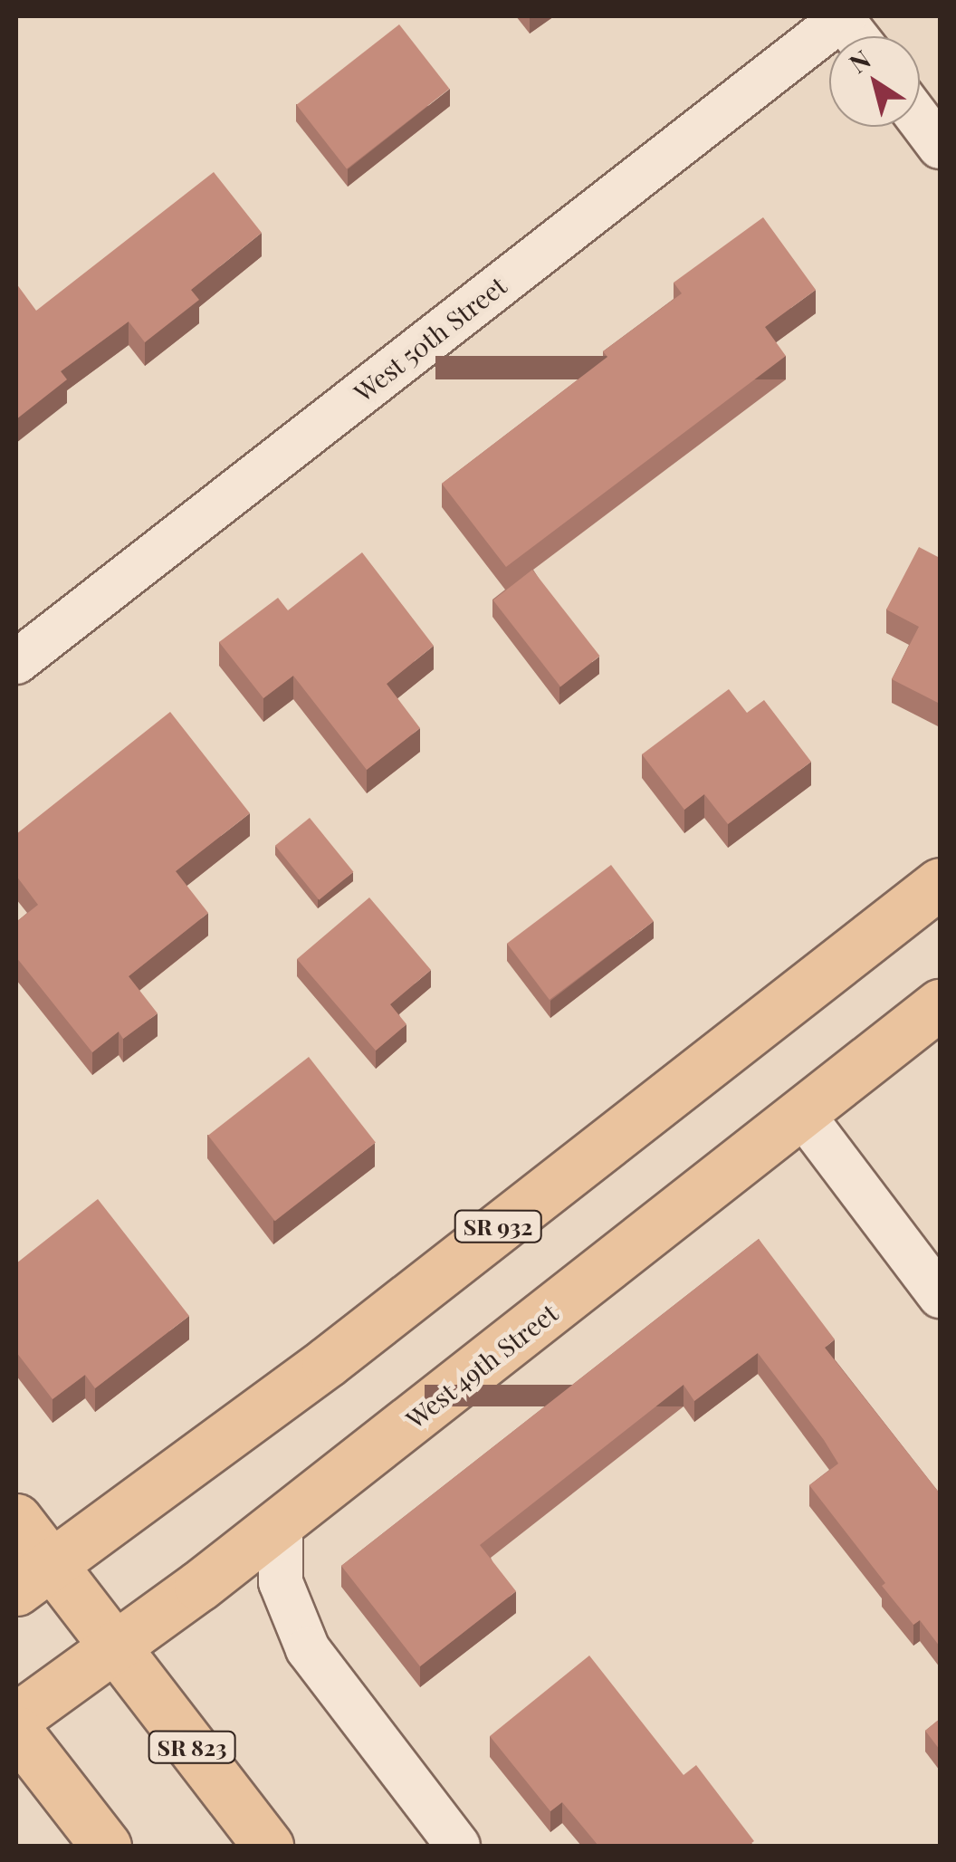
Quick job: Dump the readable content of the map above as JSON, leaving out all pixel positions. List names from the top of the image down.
{
  "streets": {
    "main road": ["SR 932", "West 49th Street", "SR 823"],
    "street": ["West 50th Street"]
  },
  "crossings": [
    ["SR 932", "SR 823"],
    ["West 49th Street", "SR 823"]
  ],
  "north": "top left"
}
